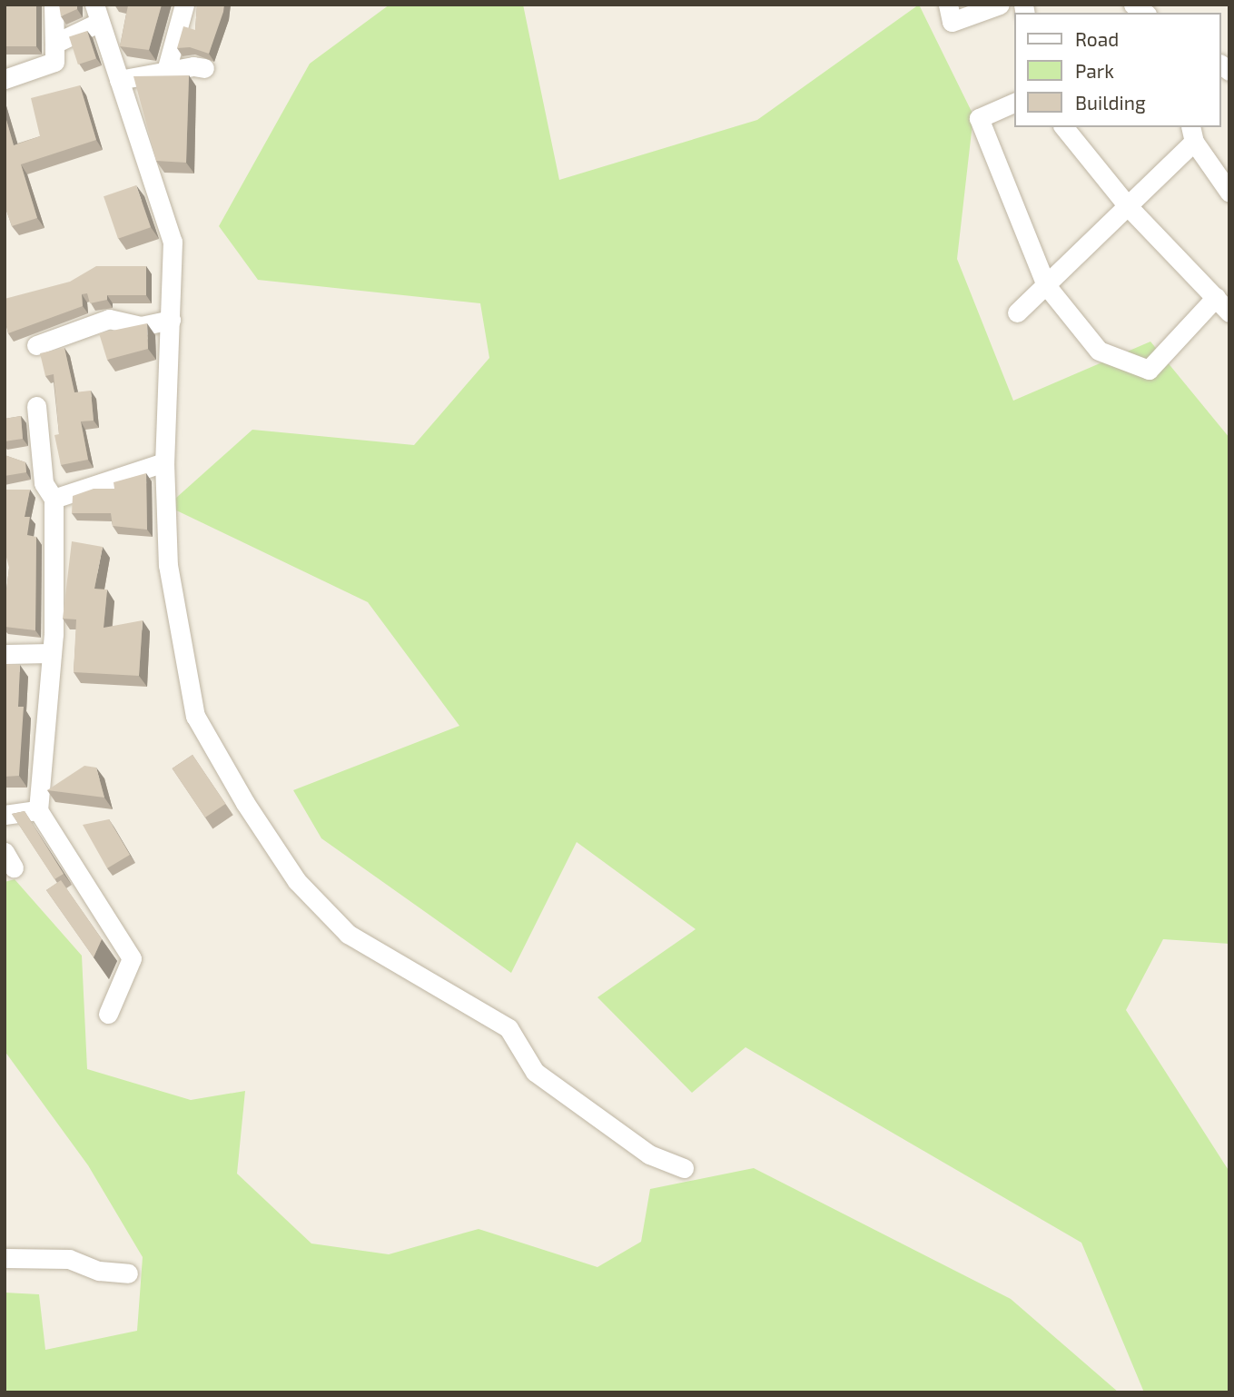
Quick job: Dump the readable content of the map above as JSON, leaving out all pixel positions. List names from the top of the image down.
{
  "legend": ["Road", "Park", "Building"]
}
